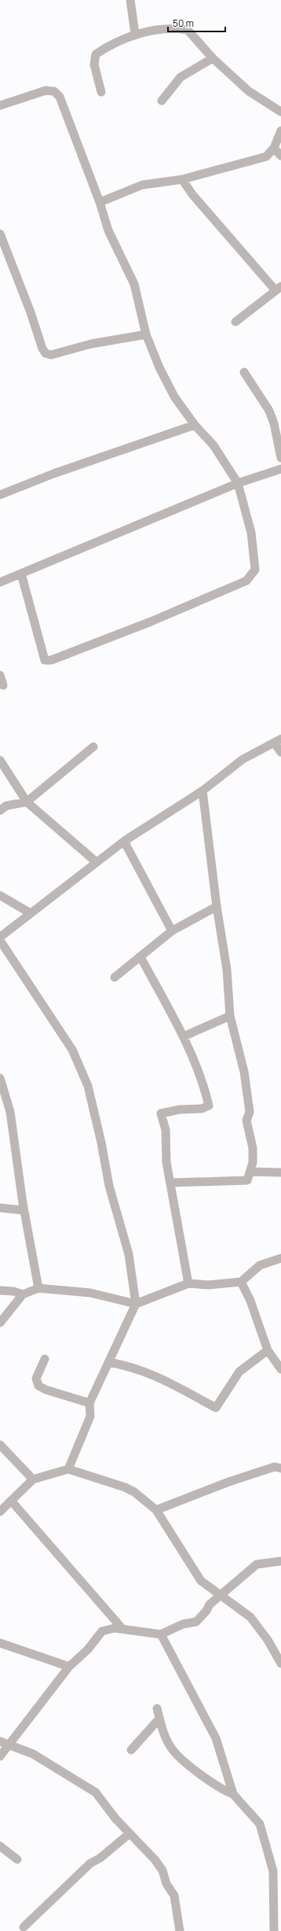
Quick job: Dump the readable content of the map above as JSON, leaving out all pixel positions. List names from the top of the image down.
{
  "scale_bar": "50 m"
}
